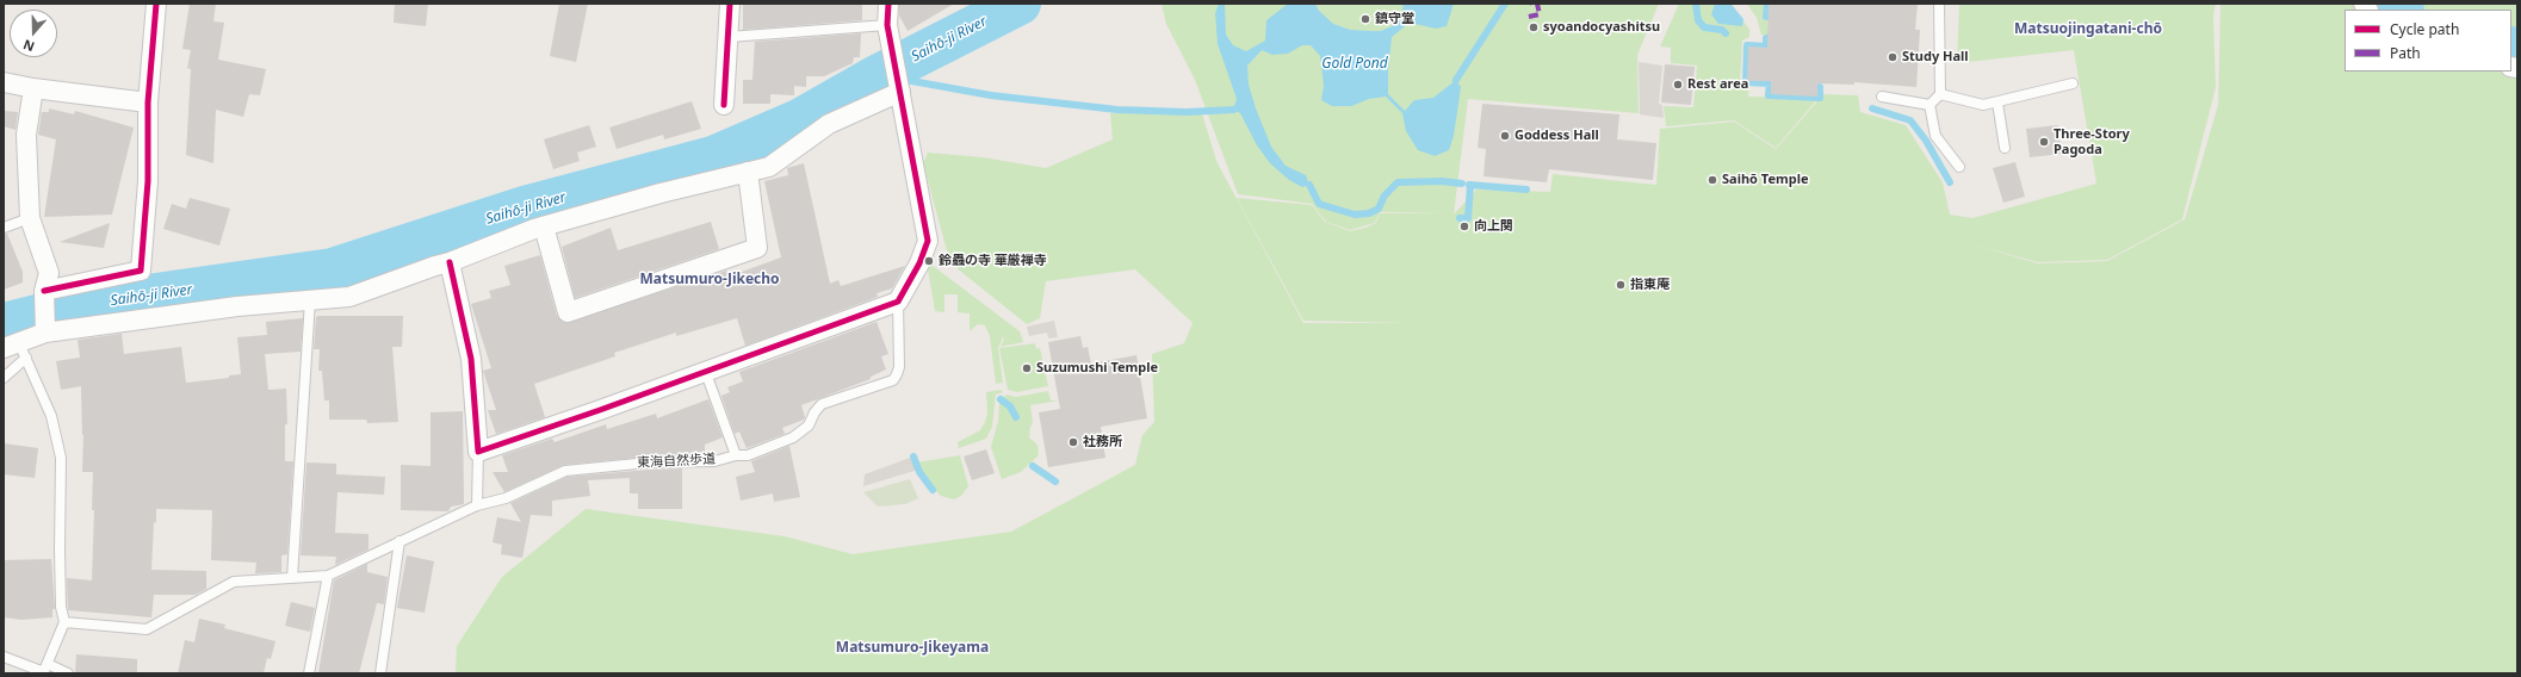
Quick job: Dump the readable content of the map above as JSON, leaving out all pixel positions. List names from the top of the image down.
{
  "streets": {
    "lane": ["東海自然歩道"]
  },
  "districts": ["Matsuojingatani-chō", "Matsumuro-Jikecho", "Matsumuro-Jikeyama"],
  "water": ["Saihō-ji River", "Gold Pond"],
  "places": [
    "鎮守堂",
    "syoandocyashitsu",
    "Study Hall",
    "Rest area",
    "Goddess Hall",
    "Three-Story Pagoda",
    "Saihō Temple",
    "向上関",
    "鈴蟲の寺 華厳禅寺",
    "指東庵",
    "Suzumushi Temple",
    "社務所"
  ],
  "legend": ["Cycle path", "Path"],
  "north": "bottom"
}
